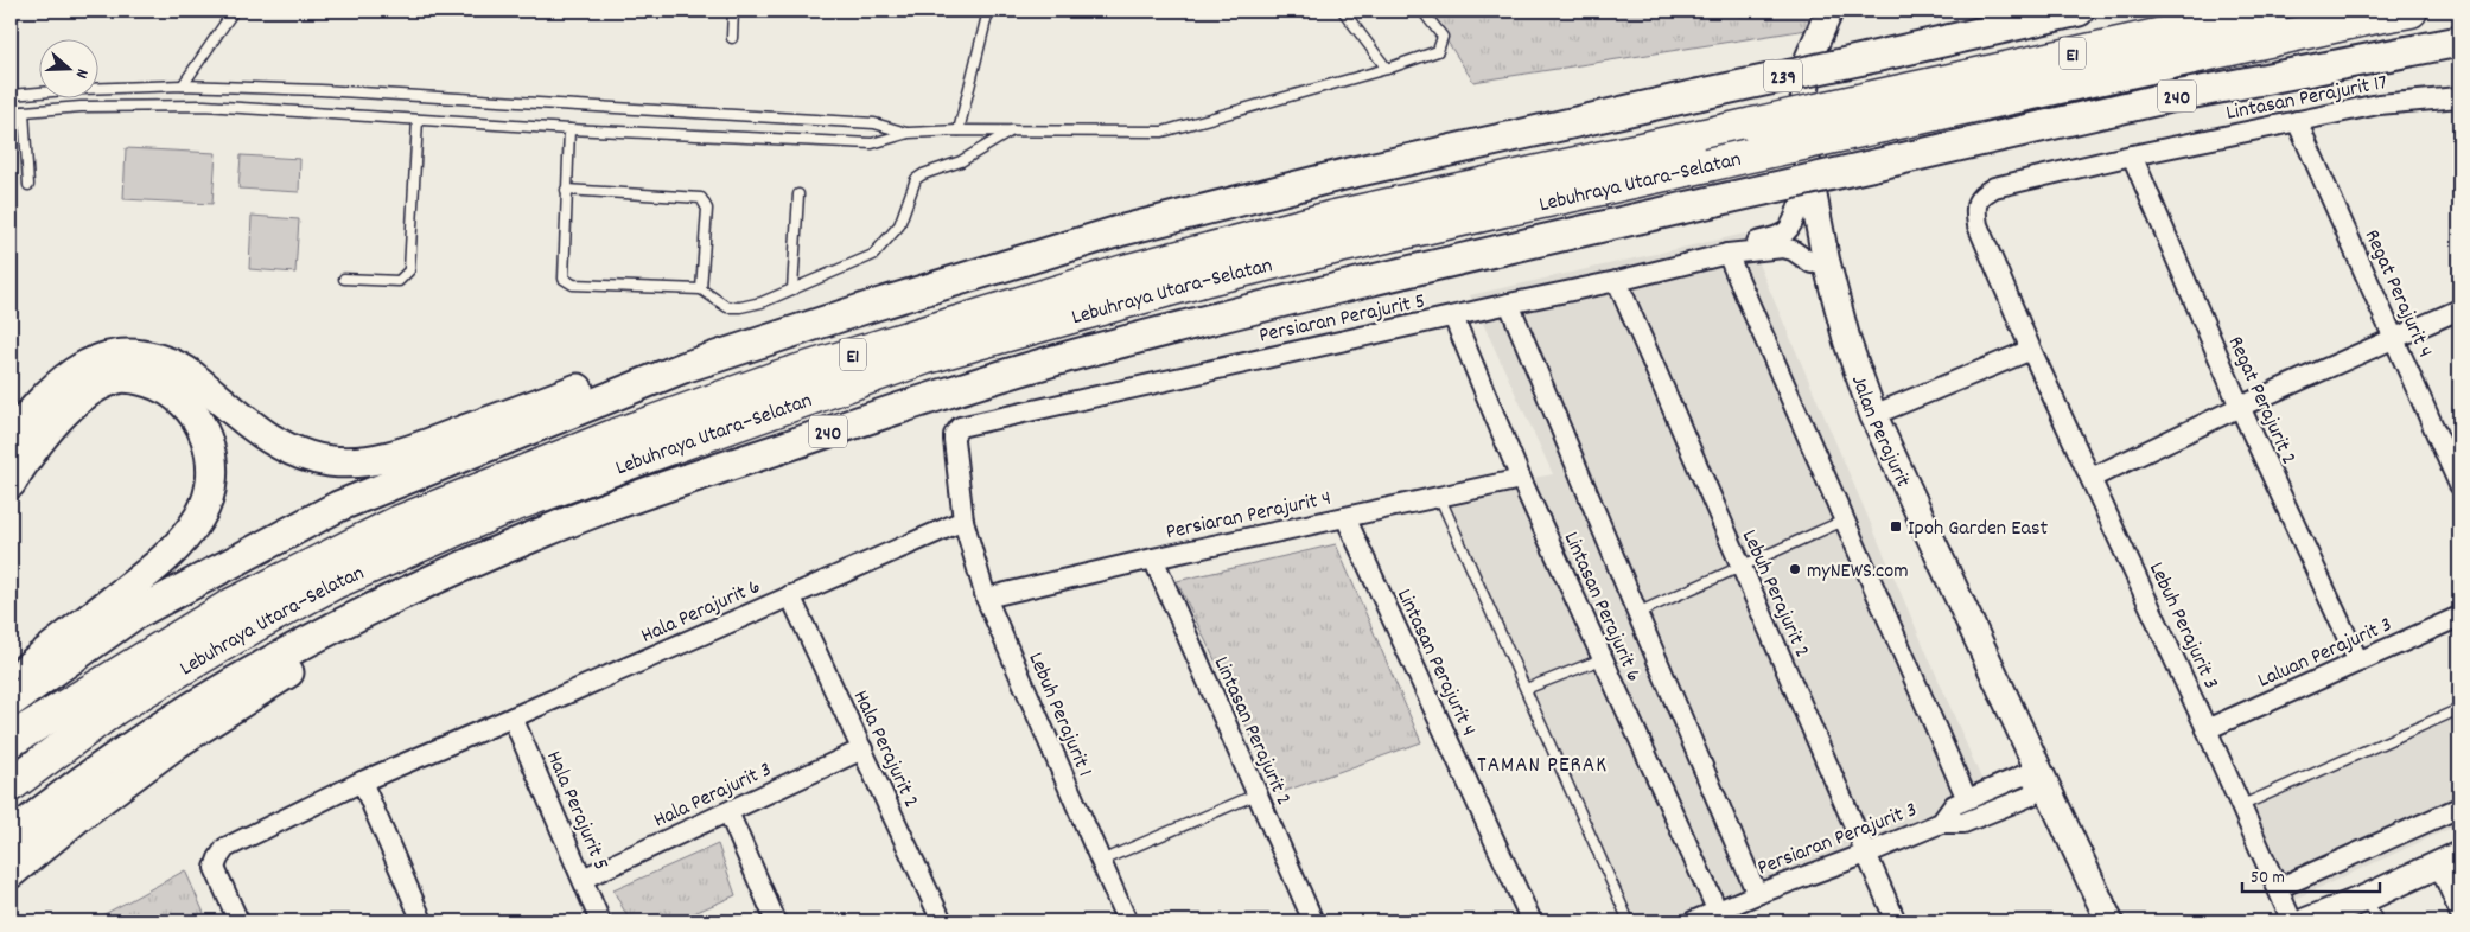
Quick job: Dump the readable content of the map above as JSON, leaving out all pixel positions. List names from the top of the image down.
{
  "streets": {
    "highway": ["E1", "Lebuhraya Utara–Selatan"],
    "main road": ["239", "240"],
    "street": [
      "Lintasan Perajurit 17",
      "Regat Perajurit 4",
      "Persiaran Perajurit 5",
      "Regat Perajurit 2",
      "Jalan Perajurit",
      "Persiaran Perajurit 4",
      "Lebuh Perajurit 2",
      "Lintasan Perajurit 6",
      "Hala Perajurit 6",
      "Lebuh Perajurit 3",
      "Laluan Perajurit 3",
      "Lintasan Perajurit 4",
      "Lebuh Perajurit 1",
      "Lintasan Perajurit 2",
      "Hala Perajurit 2",
      "Hala Perajurit 3",
      "Hala Perajurit 5",
      "Persiaran Perajurit 3"
    ]
  },
  "crossings": [
    ["Lintasan Perajurit 17", "Regat Perajurit 4"],
    ["Lintasan Perajurit 17", "Regat Perajurit 2"],
    ["Lintasan Perajurit 17", "Lebuh Perajurit 3"],
    ["Persiaran Perajurit 5", "Jalan Perajurit"],
    ["Persiaran Perajurit 5", "Lebuh Perajurit 2"],
    ["Persiaran Perajurit 5", "Lintasan Perajurit 6"],
    ["Persiaran Perajurit 5", "Hala Perajurit 6"],
    ["Persiaran Perajurit 5", "Lebuh Perajurit 1"],
    ["Regat Perajurit 2", "Laluan Perajurit 3"],
    ["Jalan Perajurit", "Persiaran Perajurit 3"],
    ["Persiaran Perajurit 4", "Lintasan Perajurit 6"],
    ["Persiaran Perajurit 4", "Lintasan Perajurit 4"],
    ["Persiaran Perajurit 4", "Lebuh Perajurit 1"],
    ["Persiaran Perajurit 4", "Lintasan Perajurit 2"],
    ["Lebuh Perajurit 2", "Persiaran Perajurit 3"],
    ["Lintasan Perajurit 6", "Persiaran Perajurit 3"],
    ["Hala Perajurit 6", "Lebuh Perajurit 1"],
    ["Hala Perajurit 6", "Hala Perajurit 2"],
    ["Hala Perajurit 6", "Hala Perajurit 5"],
    ["Lebuh Perajurit 3", "Laluan Perajurit 3"],
    ["Hala Perajurit 2", "Hala Perajurit 3"],
    ["Hala Perajurit 3", "Hala Perajurit 5"]
  ],
  "districts": ["TAMAN PERAK"],
  "places": {
    "transit": ["Ipoh Garden East"],
    "other": ["myNEWS.com"]
  },
  "scale_bar": "50 m",
  "north": "right"
}
